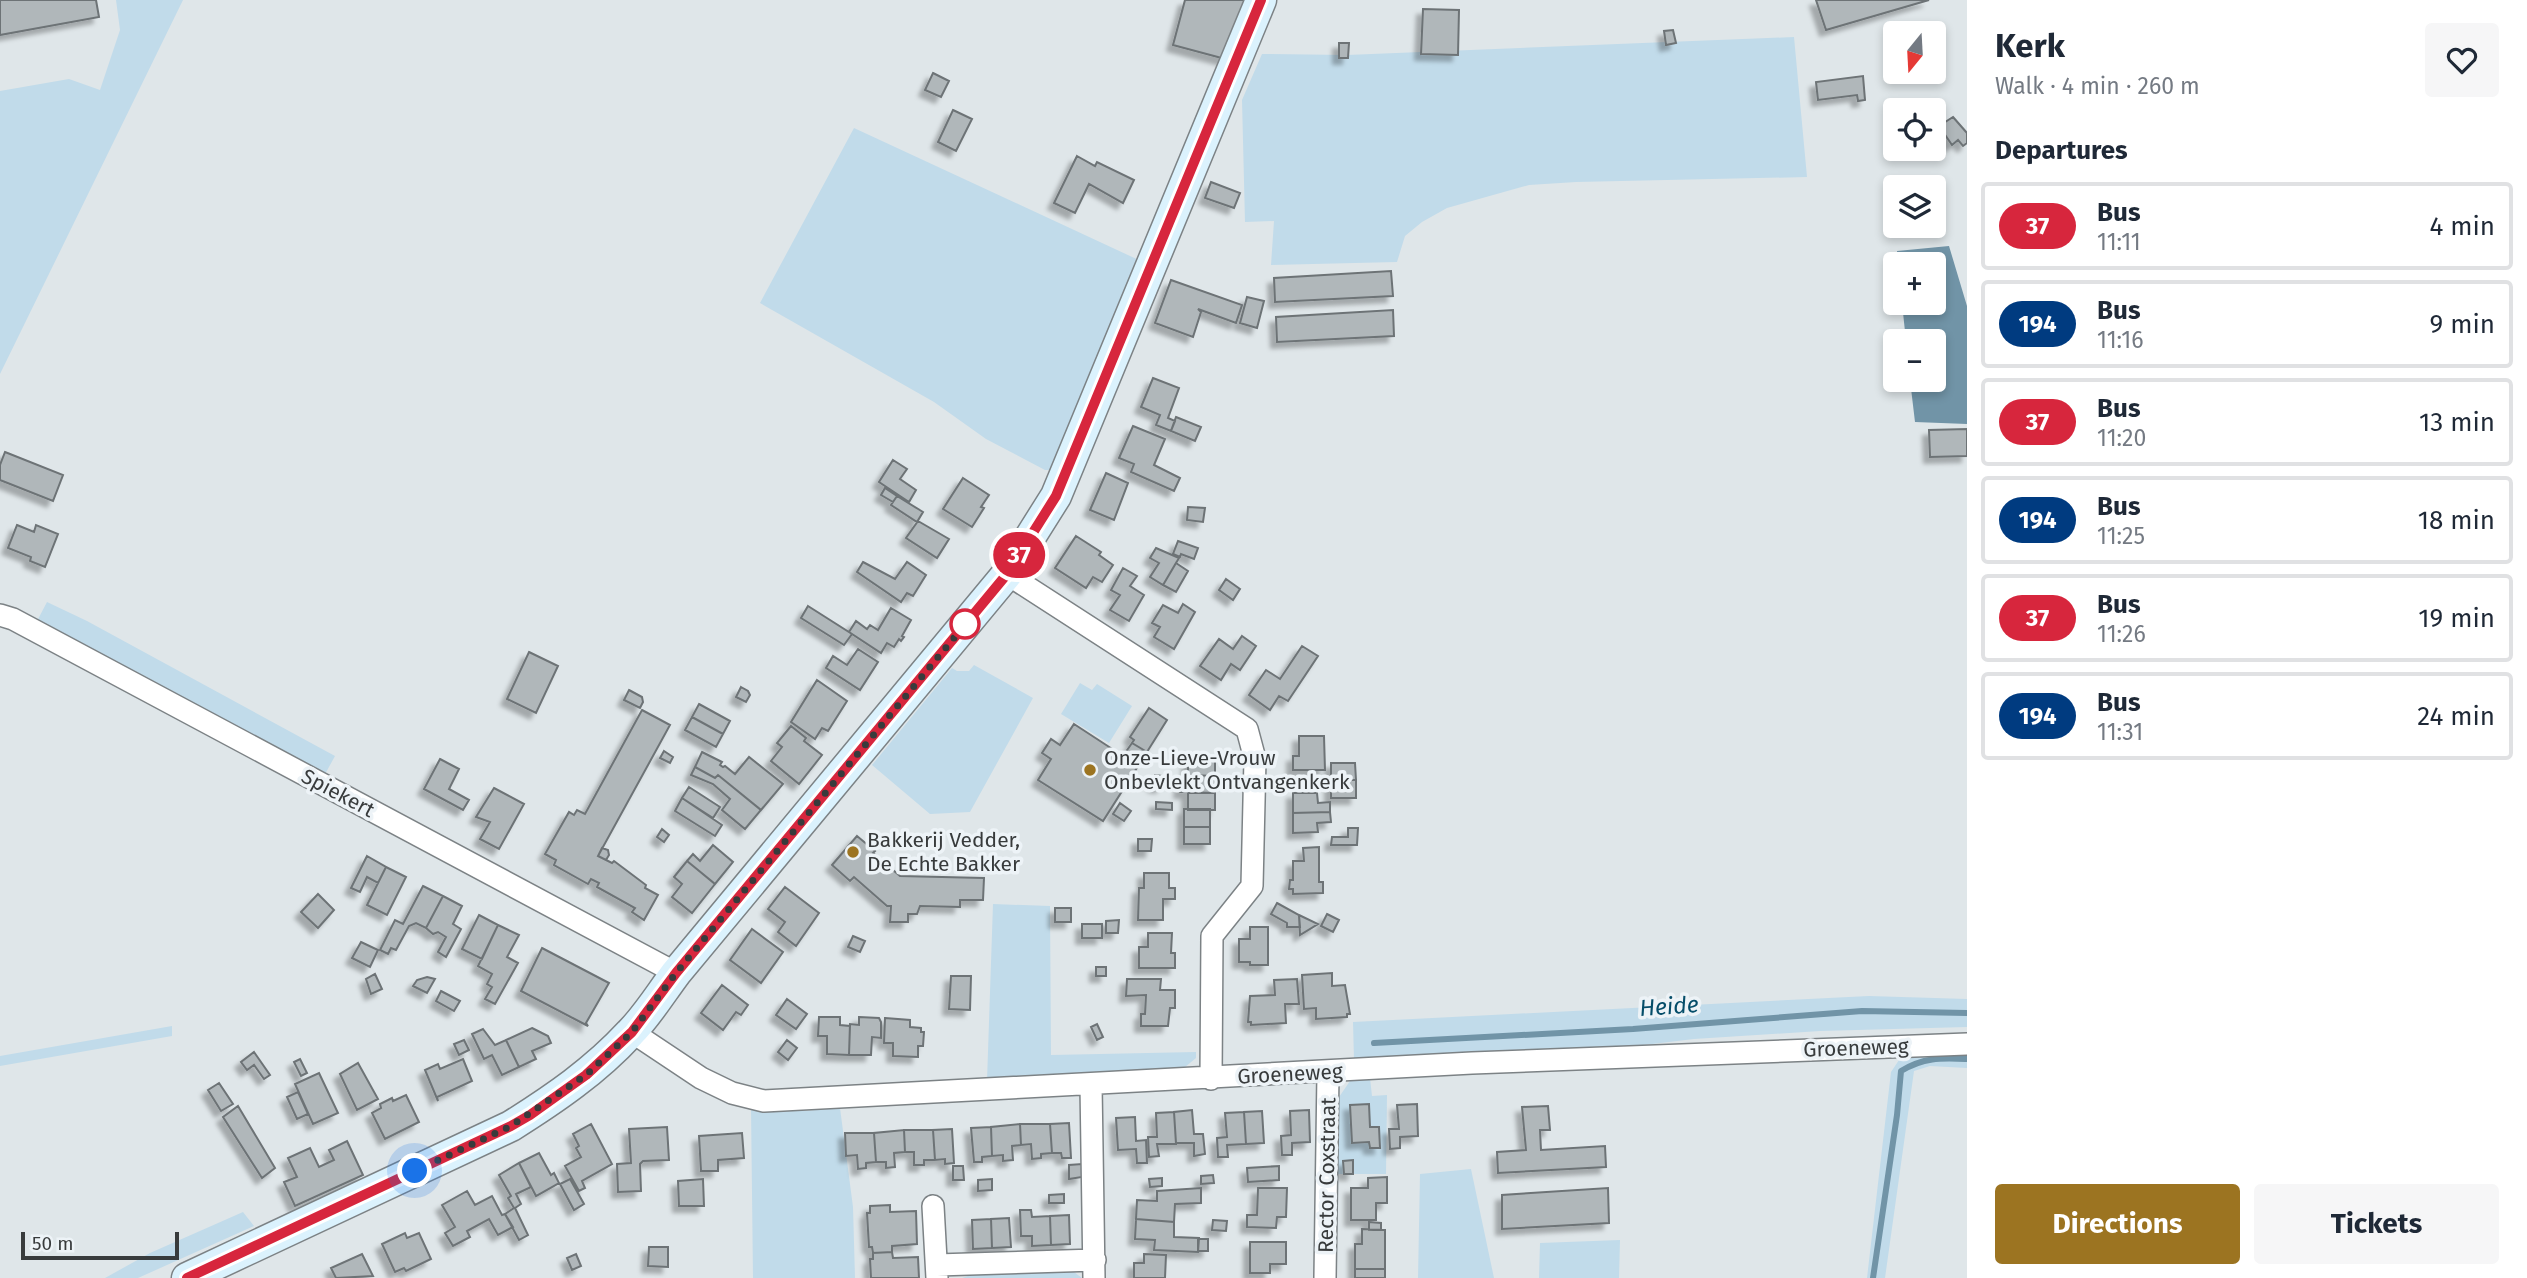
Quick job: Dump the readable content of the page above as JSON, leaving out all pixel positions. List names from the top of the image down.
{
  "streets": {
    "street": ["Spiekert", "Groeneweg", "Rector Coxstraat"]
  },
  "crossings": [
    ["Groeneweg", "Rector Coxstraat"]
  ],
  "water": ["Heide"],
  "places": ["Onze-Lieve-Vrouw Onbevlekt Ontvangenkerk", "Bakkerij Vedder, De Echte Bakker"],
  "lines": ["bus line 37"],
  "scale_bar": "50 m",
  "north": "bottom",
  "page": {
    "on_map": "37",
    "heading": [
      ["Kerk", "Walk · 4 min · 260 m"],
      "Departures"
    ],
    "map_buttons": ["+", "−"],
    "list": [
      {
        "mark": "37",
        "name": "Bus",
        "note": "11:11",
        "value": "4 min"
      },
      {
        "mark": "194",
        "name": "Bus",
        "note": "11:16",
        "value": "9 min"
      },
      {
        "mark": "37",
        "name": "Bus",
        "note": "11:20",
        "value": "13 min"
      },
      {
        "mark": "194",
        "name": "Bus",
        "note": "11:25",
        "value": "18 min"
      },
      {
        "mark": "37",
        "name": "Bus",
        "note": "11:26",
        "value": "19 min"
      },
      {
        "mark": "194",
        "name": "Bus",
        "note": "11:31",
        "value": "24 min"
      }
    ],
    "buttons": ["Directions", "Tickets"],
    "scale": "50 m"
  }
}
